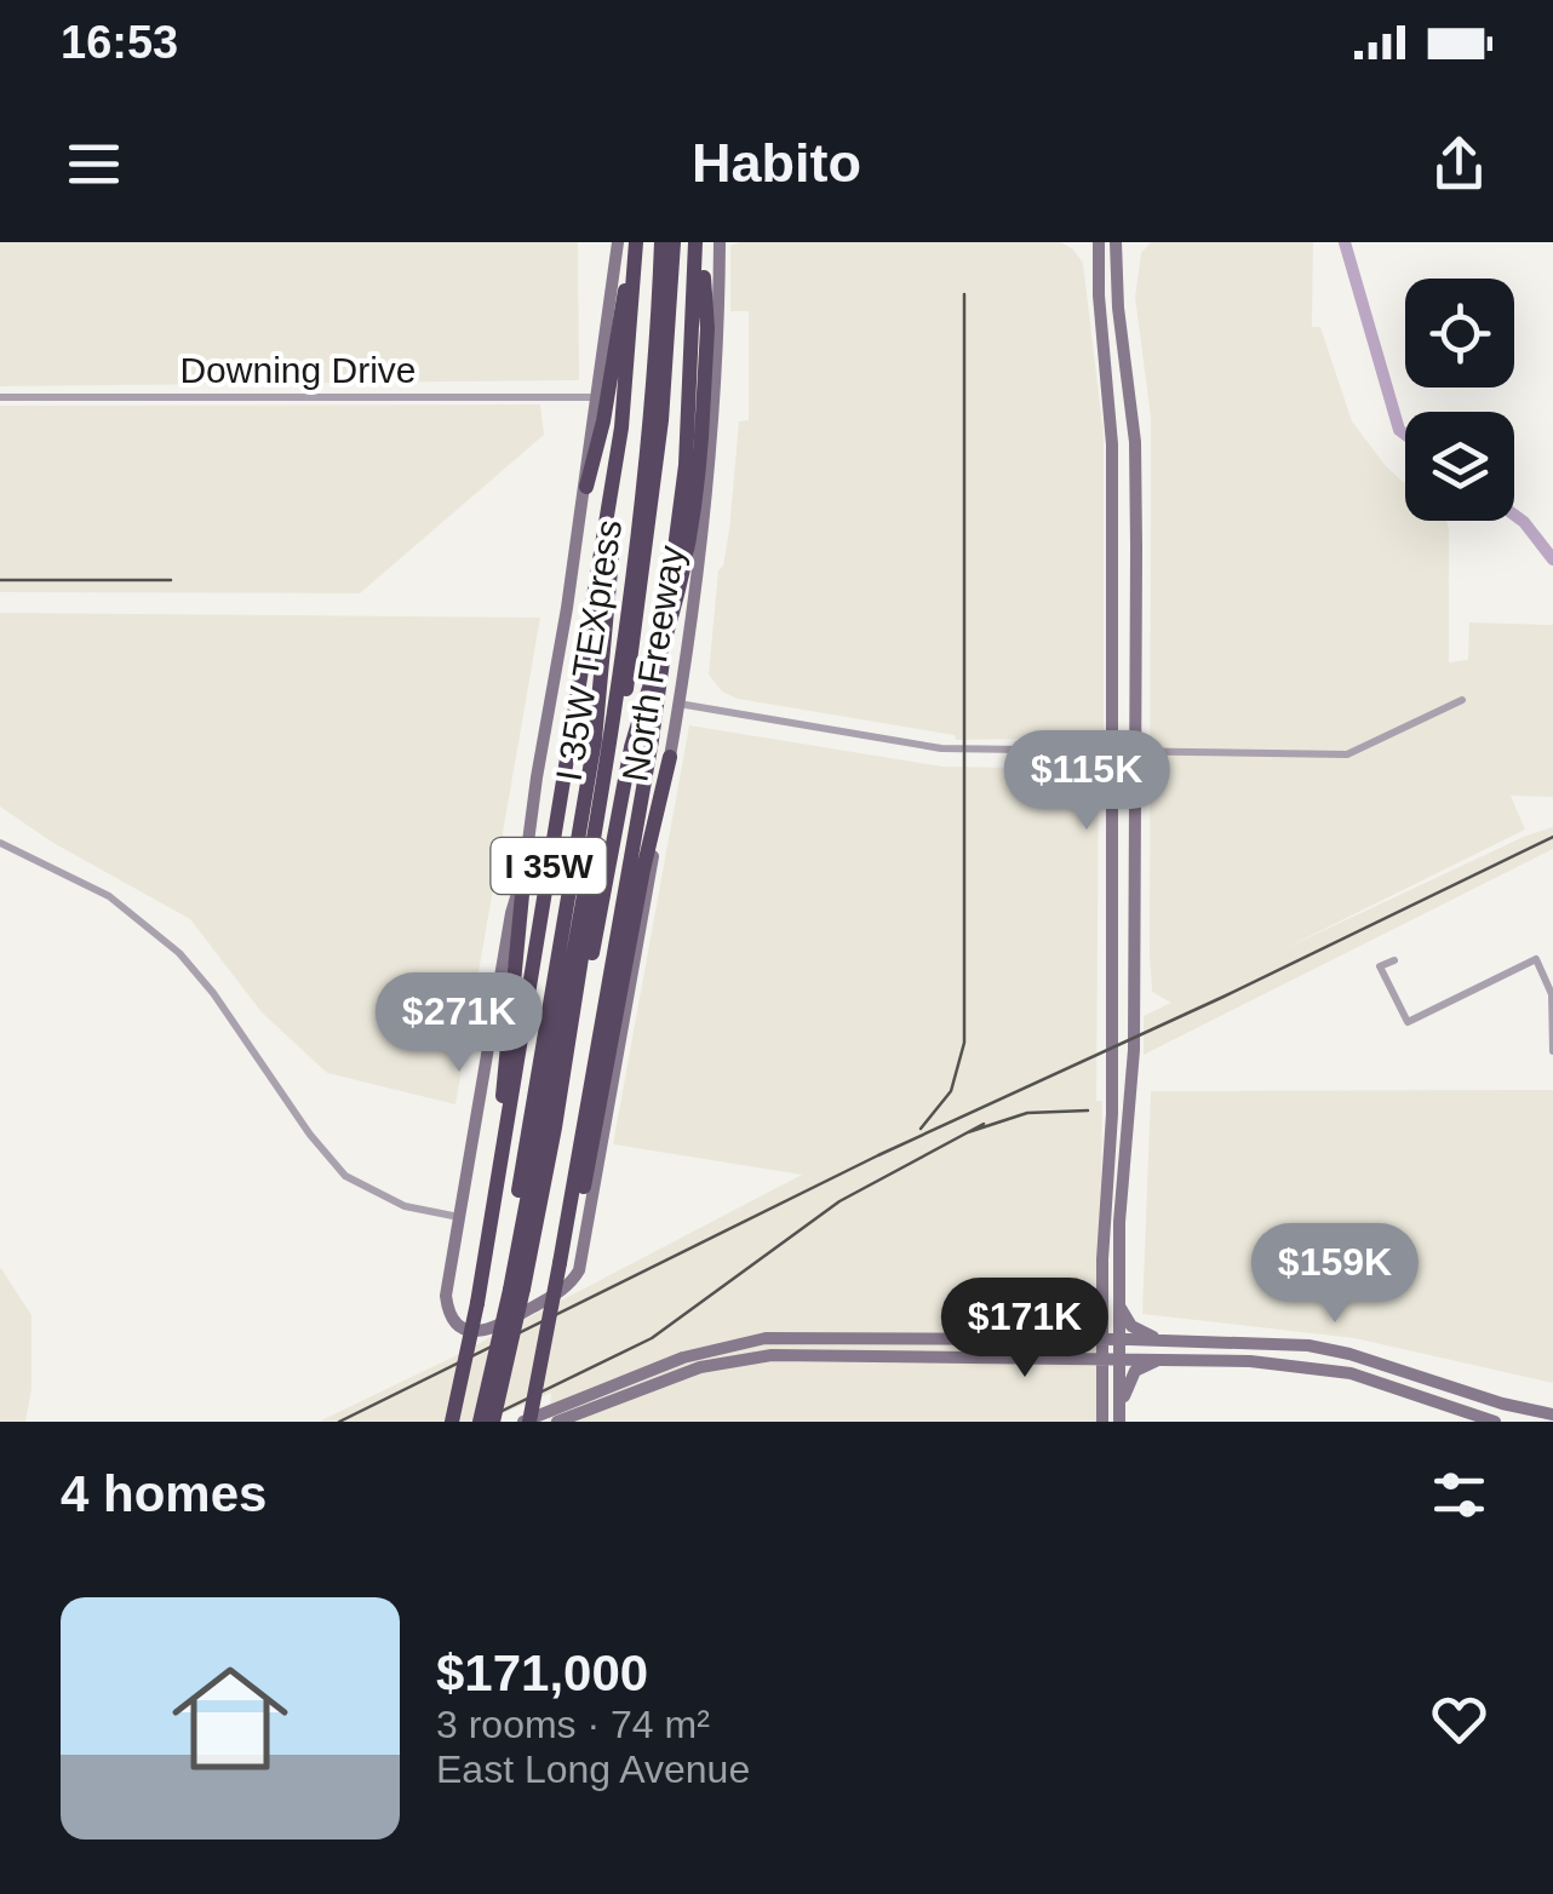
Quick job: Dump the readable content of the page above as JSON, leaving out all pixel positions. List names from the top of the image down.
{
  "streets": {
    "highway": ["I 35W TEXpress", "North Freeway", "I 35W"],
    "street": ["Downing Drive"]
  },
  "page": {
    "status": "16:53",
    "header": "Habito",
    "price": [
      "$115K",
      "$271K",
      "$159K",
      "$171K"
    ],
    "heading": "4 homes",
    "list": [
      {
        "name": "$171,000",
        "note": "3 rooms · 74 m² · East Long Avenue"
      }
    ]
  }
}
